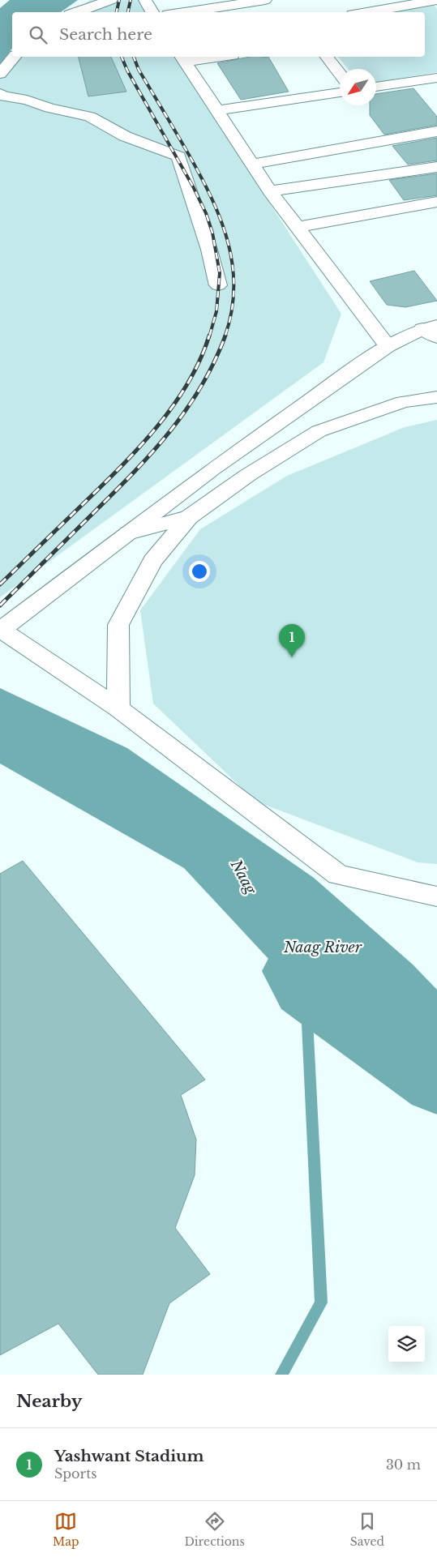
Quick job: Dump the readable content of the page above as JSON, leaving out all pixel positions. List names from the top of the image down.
{
  "water": ["Naag", "Naag River"],
  "north": "bottom left",
  "page": {
    "search": "Search here",
    "pins": "1",
    "heading": "Nearby",
    "list": [
      {
        "mark": "1",
        "name": "Yashwant Stadium",
        "note": "Sports",
        "value": "30 m"
      }
    ],
    "nav": ["Map", "Directions", "Saved"]
  }
}
